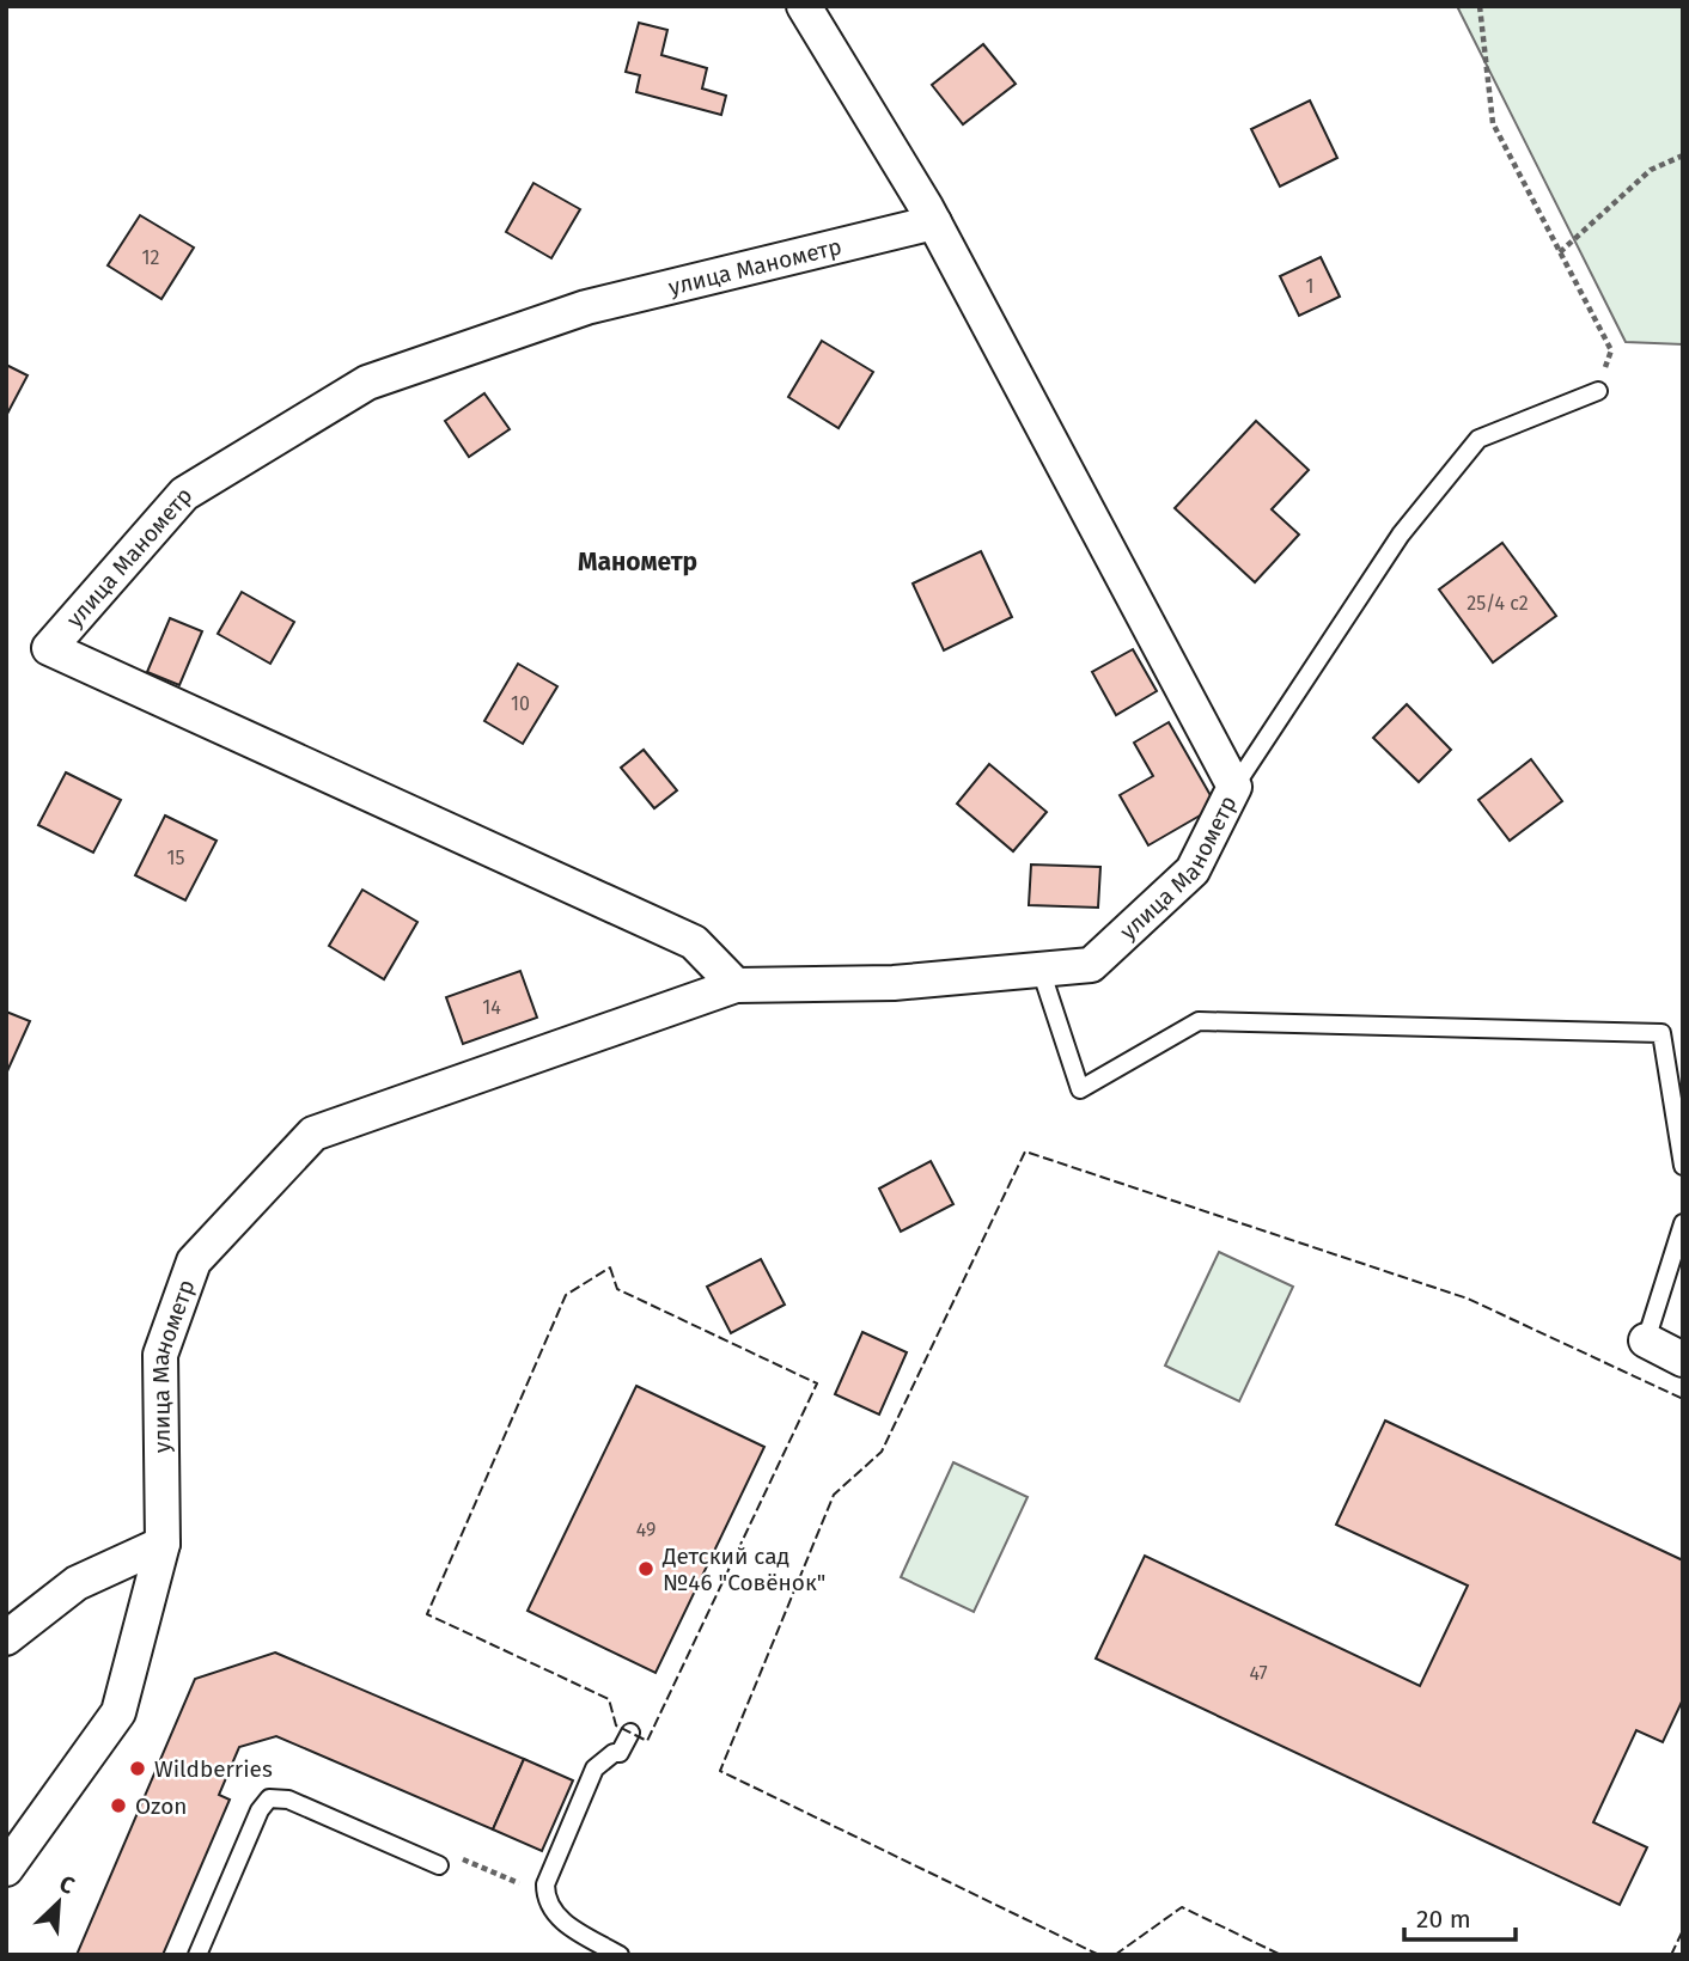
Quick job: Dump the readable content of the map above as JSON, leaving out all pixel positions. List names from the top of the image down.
{
  "streets": {
    "street": ["улица Манометр"]
  },
  "districts": ["Манометр"],
  "places": ["Детский сад №46 \"Совёнок\"", "Wildberries", "Ozon"],
  "house_numbers": [
    "12",
    "1",
    "25/4 с2",
    "10",
    "15",
    "14",
    "49",
    "47"
  ],
  "scale_bar": "20 m",
  "north": "top right"
}
